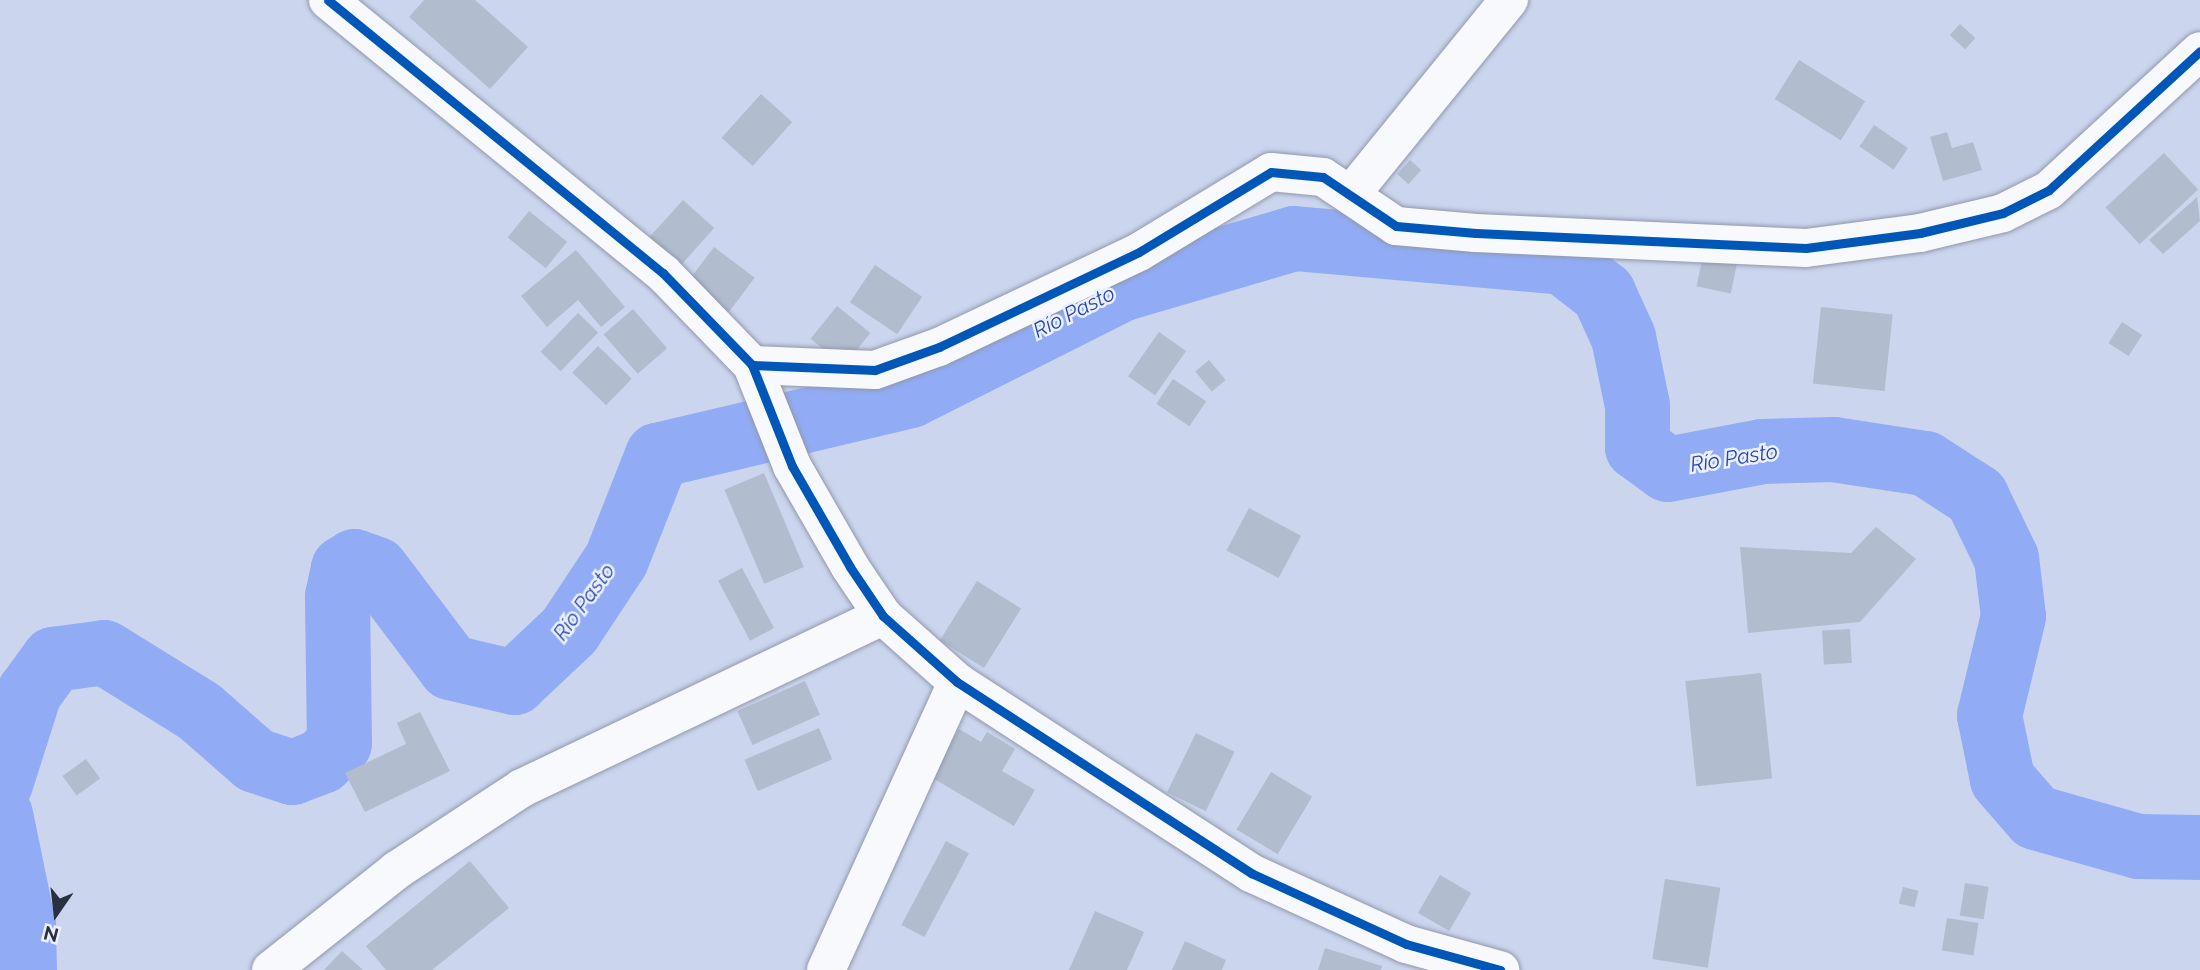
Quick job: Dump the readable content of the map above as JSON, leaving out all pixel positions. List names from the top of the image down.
{
  "water": ["Río Pasto"],
  "north": "bottom"
}
